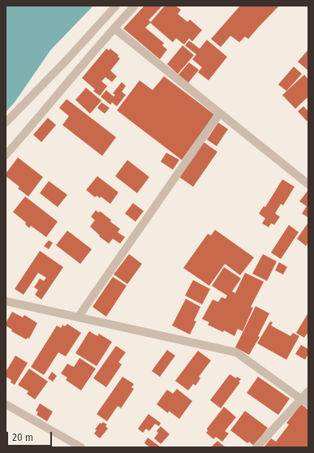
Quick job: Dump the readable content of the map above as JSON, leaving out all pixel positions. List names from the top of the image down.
{
  "scale_bar": "20 m"
}
